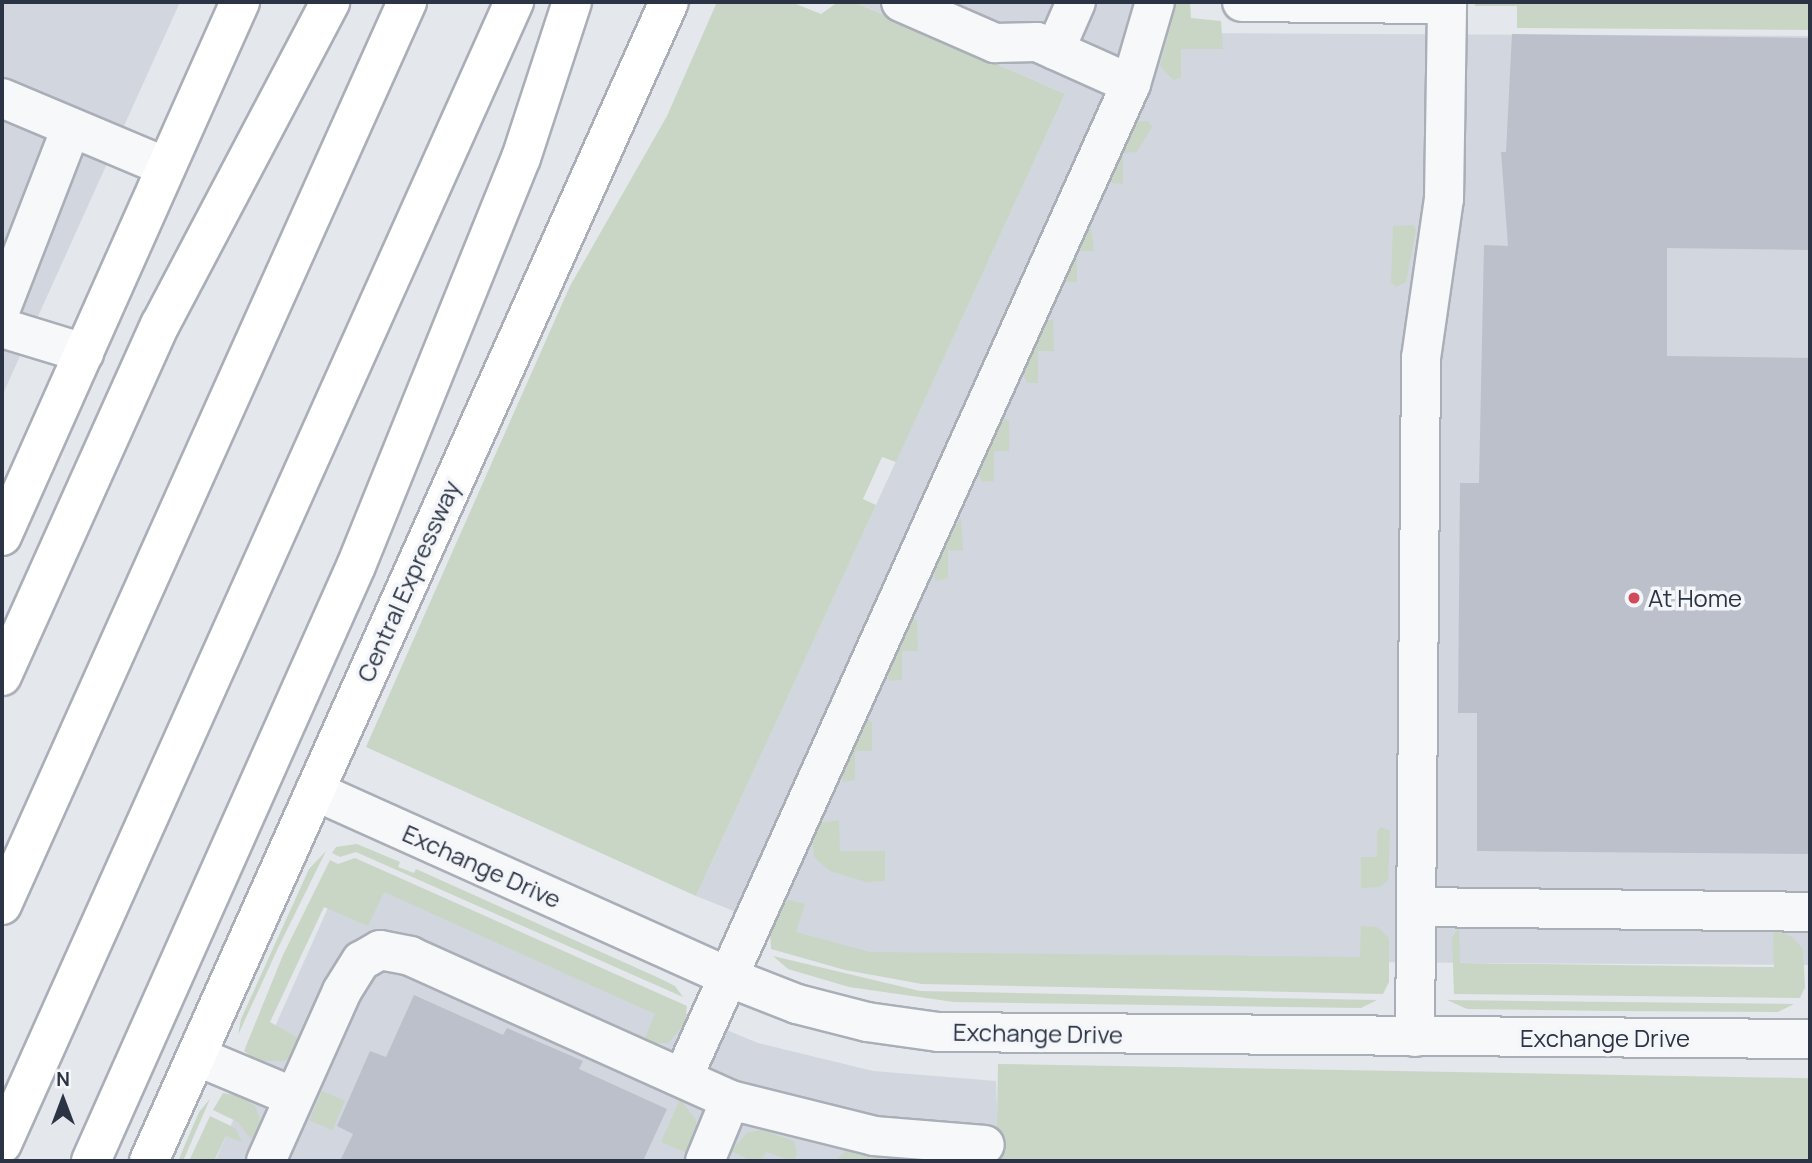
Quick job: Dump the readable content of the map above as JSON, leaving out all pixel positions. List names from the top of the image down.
{
  "streets": {
    "main road": ["Central Expressway"],
    "street": ["Exchange Drive"]
  },
  "crossings": [
    ["Central Expressway", "Exchange Drive"]
  ],
  "places": ["At Home"],
  "north": "top"
}
